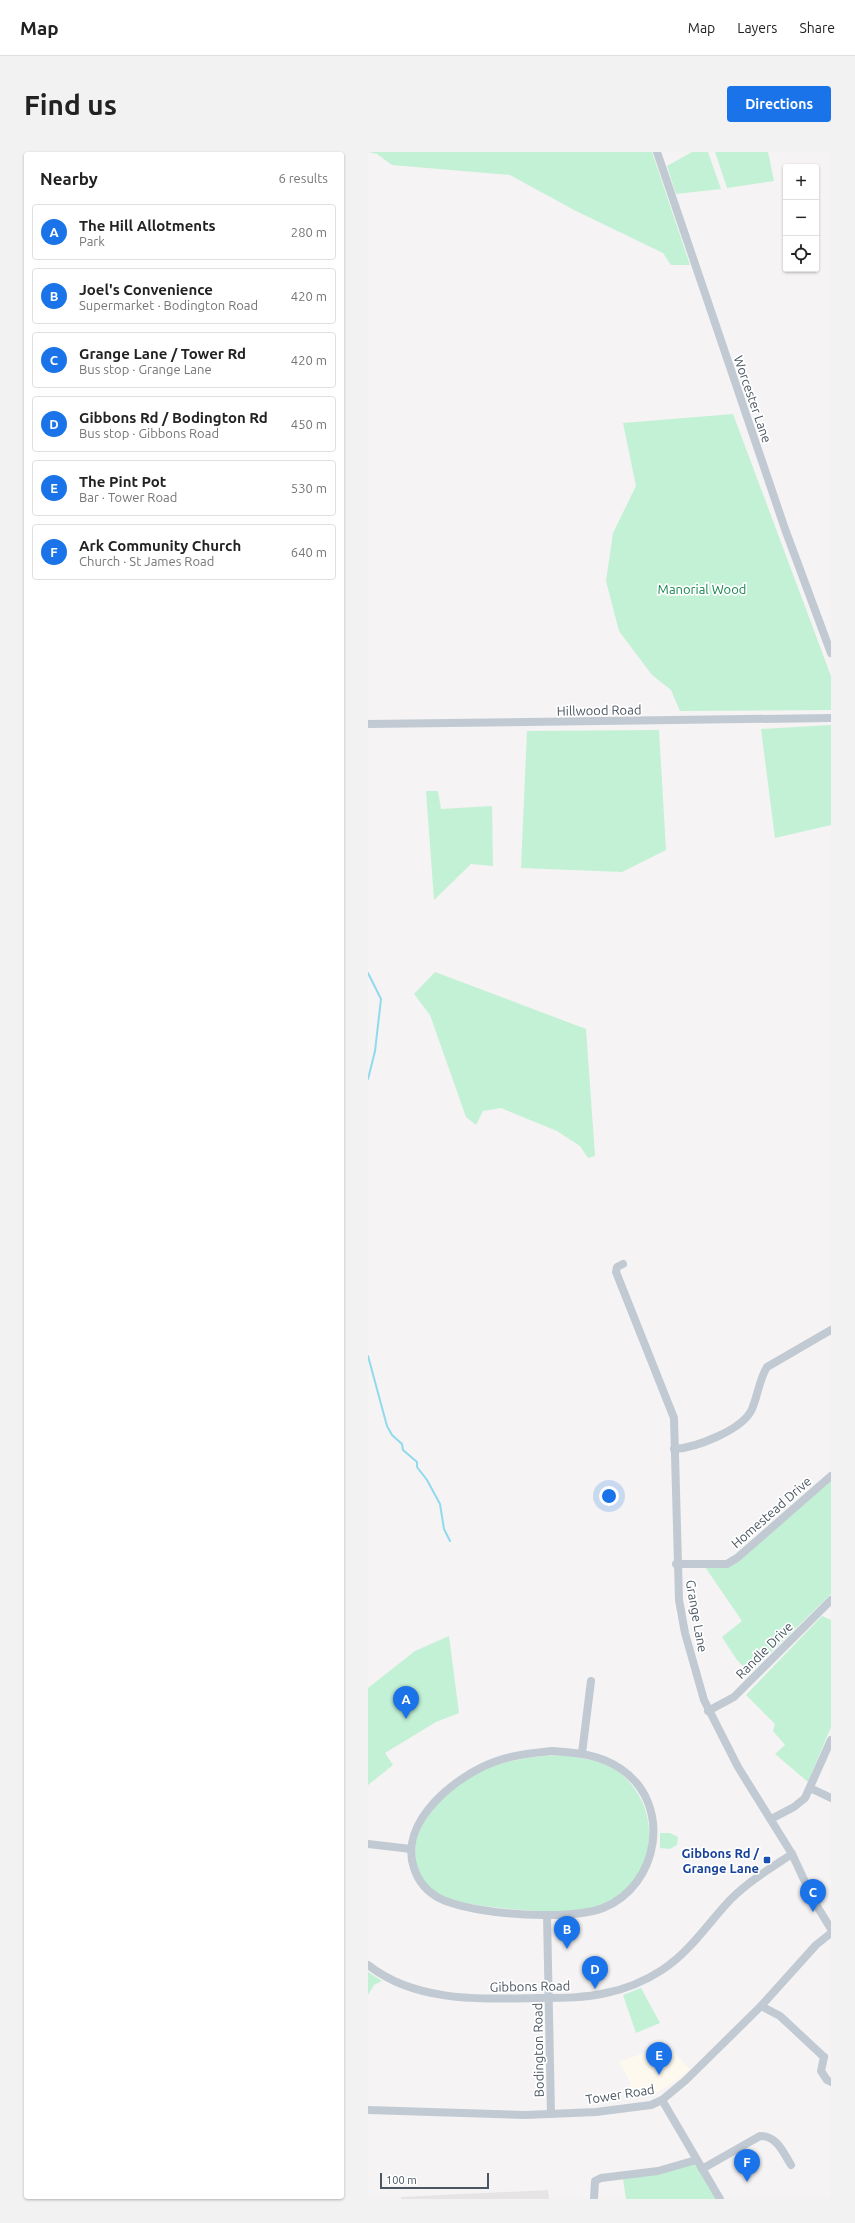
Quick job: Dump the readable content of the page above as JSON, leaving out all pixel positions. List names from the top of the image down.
{
  "streets": {
    "street": [
      "Worcester Lane",
      "Hillwood Road",
      "Homestead Drive",
      "Grange Lane",
      "Randle Drive",
      "Gibbons Road",
      "Bodington Road",
      "Tower Road"
    ]
  },
  "crossings": [
    ["Homestead Drive", "Grange Lane"],
    ["Grange Lane", "Randle Drive"],
    ["Grange Lane", "Gibbons Road"],
    ["Gibbons Road", "Bodington Road"],
    ["Bodington Road", "Tower Road"]
  ],
  "parks": ["Manorial Wood"],
  "places": {
    "transit": ["Gibbons Rd / Grange Lane"]
  },
  "scale_bar": "100 m",
  "page": {
    "header": "Map",
    "nav": ["Map", "Layers", "Share"],
    "buttons": "Directions",
    "title": "Find us",
    "heading": ["Nearby", "6 results"],
    "map_buttons": ["+", "−"],
    "list": [
      {
        "mark": "A",
        "name": "The Hill Allotments",
        "note": "Park",
        "value": "280 m"
      },
      {
        "mark": "B",
        "name": "Joel's Convenience",
        "note": "Supermarket · Bodington Road",
        "value": "420 m"
      },
      {
        "mark": "C",
        "name": "Grange Lane / Tower Rd",
        "note": "Bus stop · Grange Lane",
        "value": "420 m"
      },
      {
        "mark": "D",
        "name": "Gibbons Rd / Bodington Rd",
        "note": "Bus stop · Gibbons Road",
        "value": "450 m"
      },
      {
        "mark": "E",
        "name": "The Pint Pot",
        "note": "Bar · Tower Road",
        "value": "530 m"
      },
      {
        "mark": "F",
        "name": "Ark Community Church",
        "note": "Church · St James Road",
        "value": "640 m"
      }
    ],
    "pins": [
      "A",
      "C",
      "B",
      "D",
      "E",
      "F"
    ],
    "scale": "100 m"
  }
}
